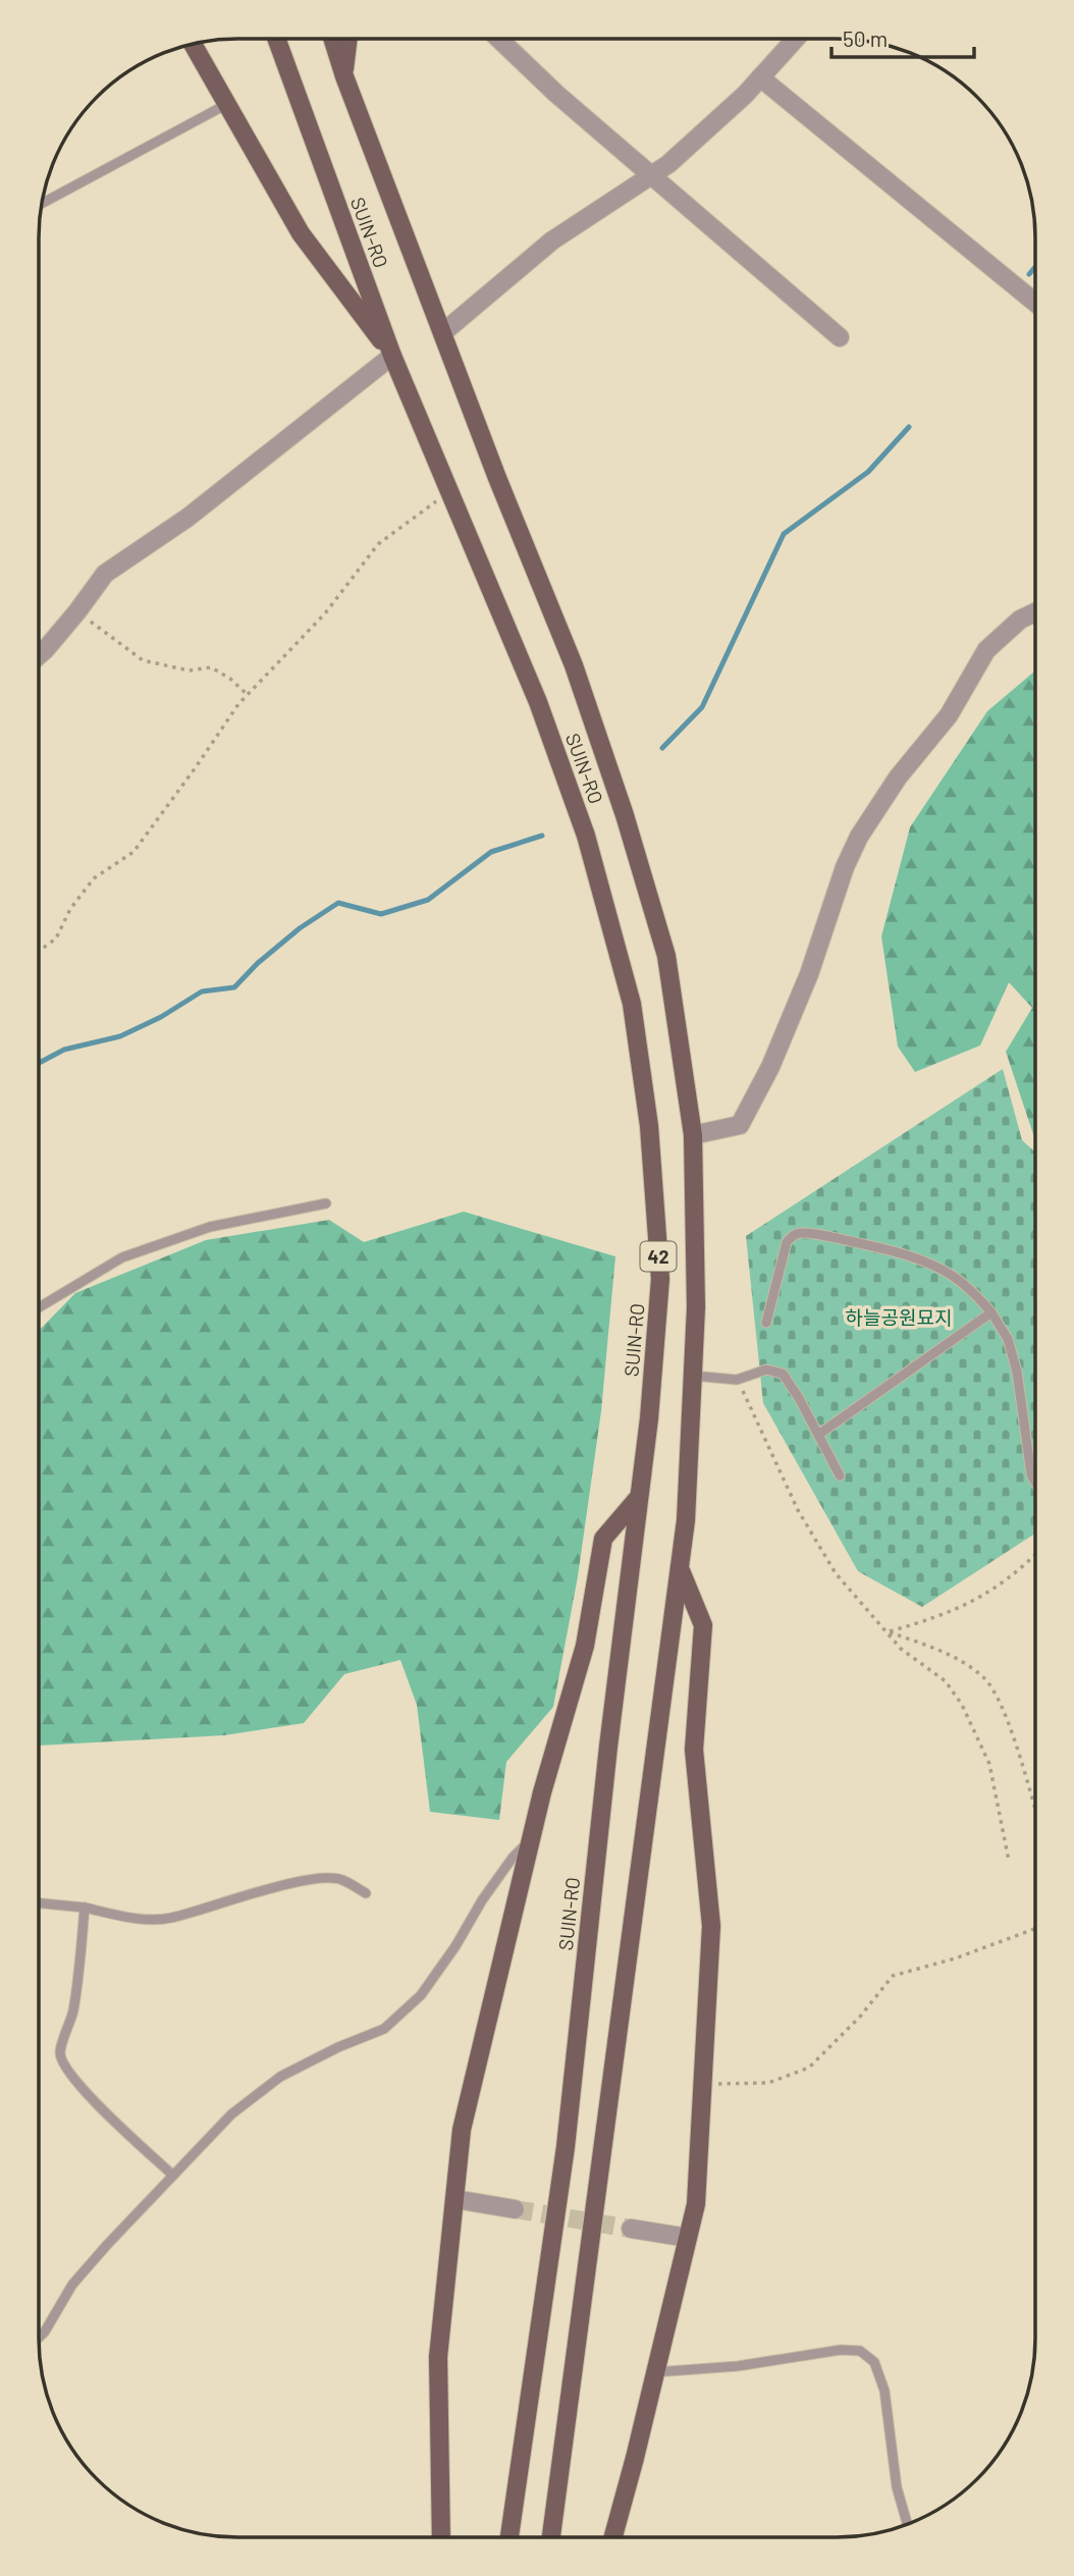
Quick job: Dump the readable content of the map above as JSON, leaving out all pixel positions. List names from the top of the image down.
{
  "streets": {
    "main road": ["SUIN-RO", "42"]
  },
  "parks": ["하늘공원묘지"],
  "scale_bar": "50 m"
}
